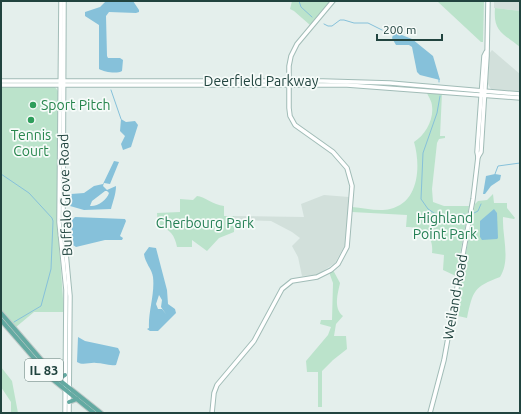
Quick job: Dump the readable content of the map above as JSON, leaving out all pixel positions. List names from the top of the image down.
{
  "streets": {
    "main road": [
      "Deerfield Parkway",
      "Buffalo Grove Road",
      "Weiland Road",
      "IL 83"
    ]
  },
  "crossings": [
    ["Deerfield Parkway", "Buffalo Grove Road"],
    ["Deerfield Parkway", "Weiland Road"],
    ["Buffalo Grove Road", "IL 83"]
  ],
  "parks": ["Highland Point Park", "Cherbourg Park"],
  "places": ["Sport Pitch", "Tennis Court"],
  "scale_bar": "200 m"
}
